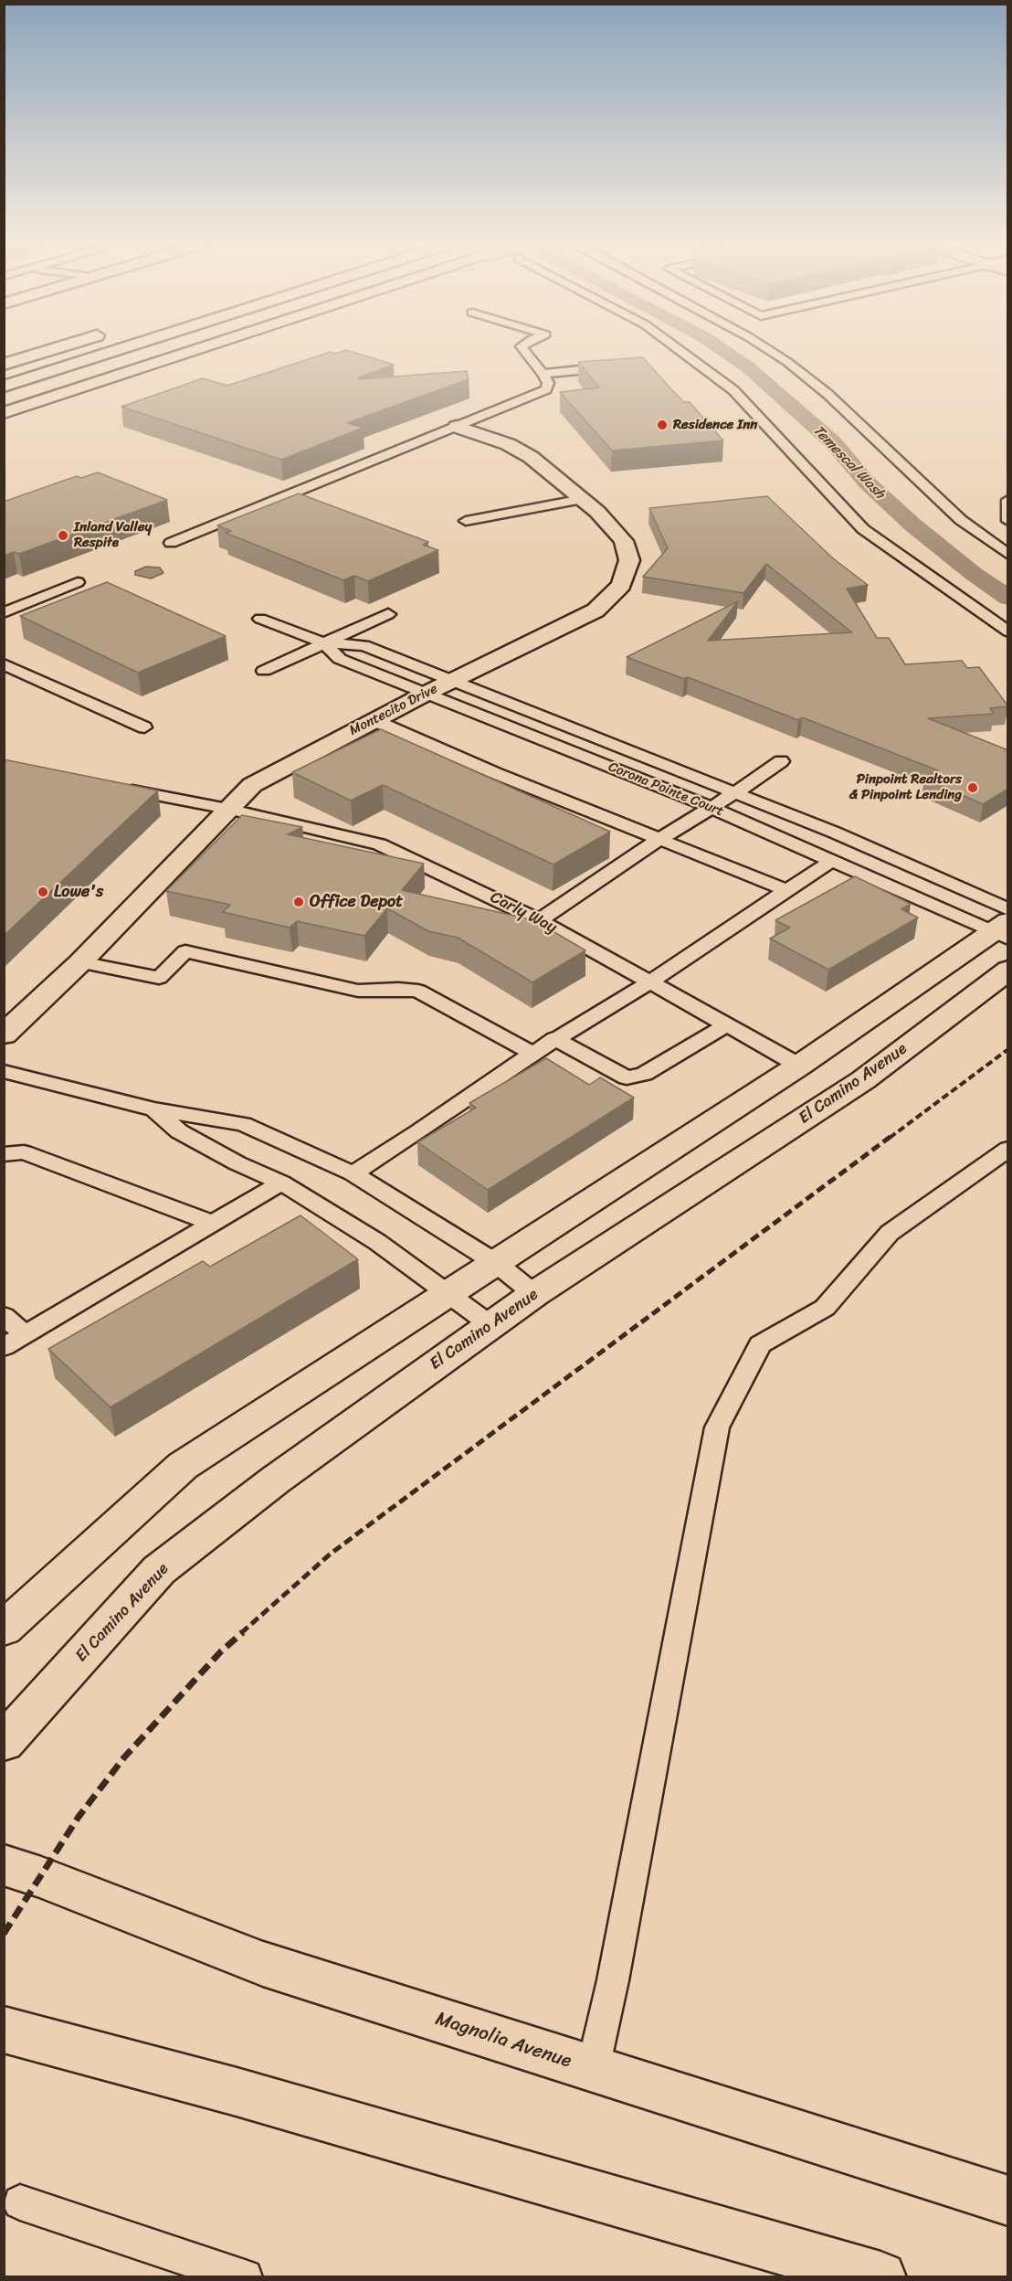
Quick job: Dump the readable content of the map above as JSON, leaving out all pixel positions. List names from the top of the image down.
{
  "streets": {
    "main road": ["Montecito Drive", "El Camino Avenue", "Magnolia Avenue"],
    "lane": ["Corona Pointe Court", "Carly Way"]
  },
  "crossings": [
    ["Montecito Drive", "Corona Pointe Court"],
    ["Montecito Drive", "Carly Way"]
  ],
  "water": ["Temescal Wash"],
  "places": [
    "Residence Inn",
    "Inland Valley Respite",
    "Pinpoint Realtors & Pinpoint Lending",
    "Lowe's",
    "Office Depot"
  ]
}
